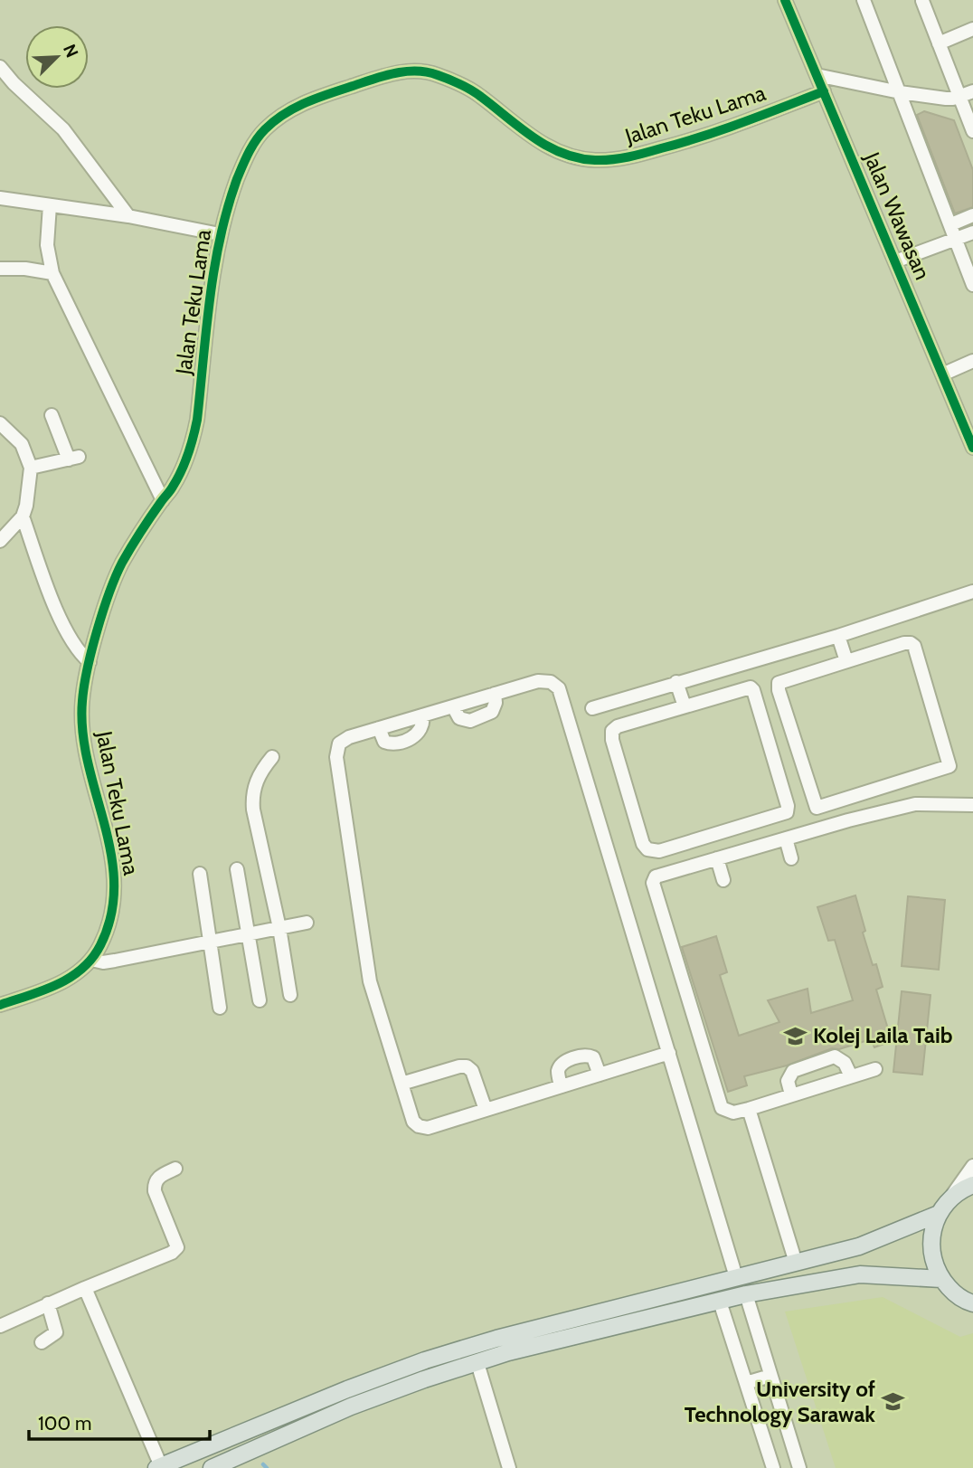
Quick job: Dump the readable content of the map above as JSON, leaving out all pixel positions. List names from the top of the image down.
{
  "streets": {
    "street": ["Jalan Teku Lama", "Jalan Wawasan"]
  },
  "crossings": [
    ["Jalan Teku Lama", "Jalan Wawasan"]
  ],
  "places": {
    "school or university": ["Kolej Laila Taib", "University of Technology Sarawak"]
  },
  "scale_bar": "100 m",
  "north": "top right"
}
